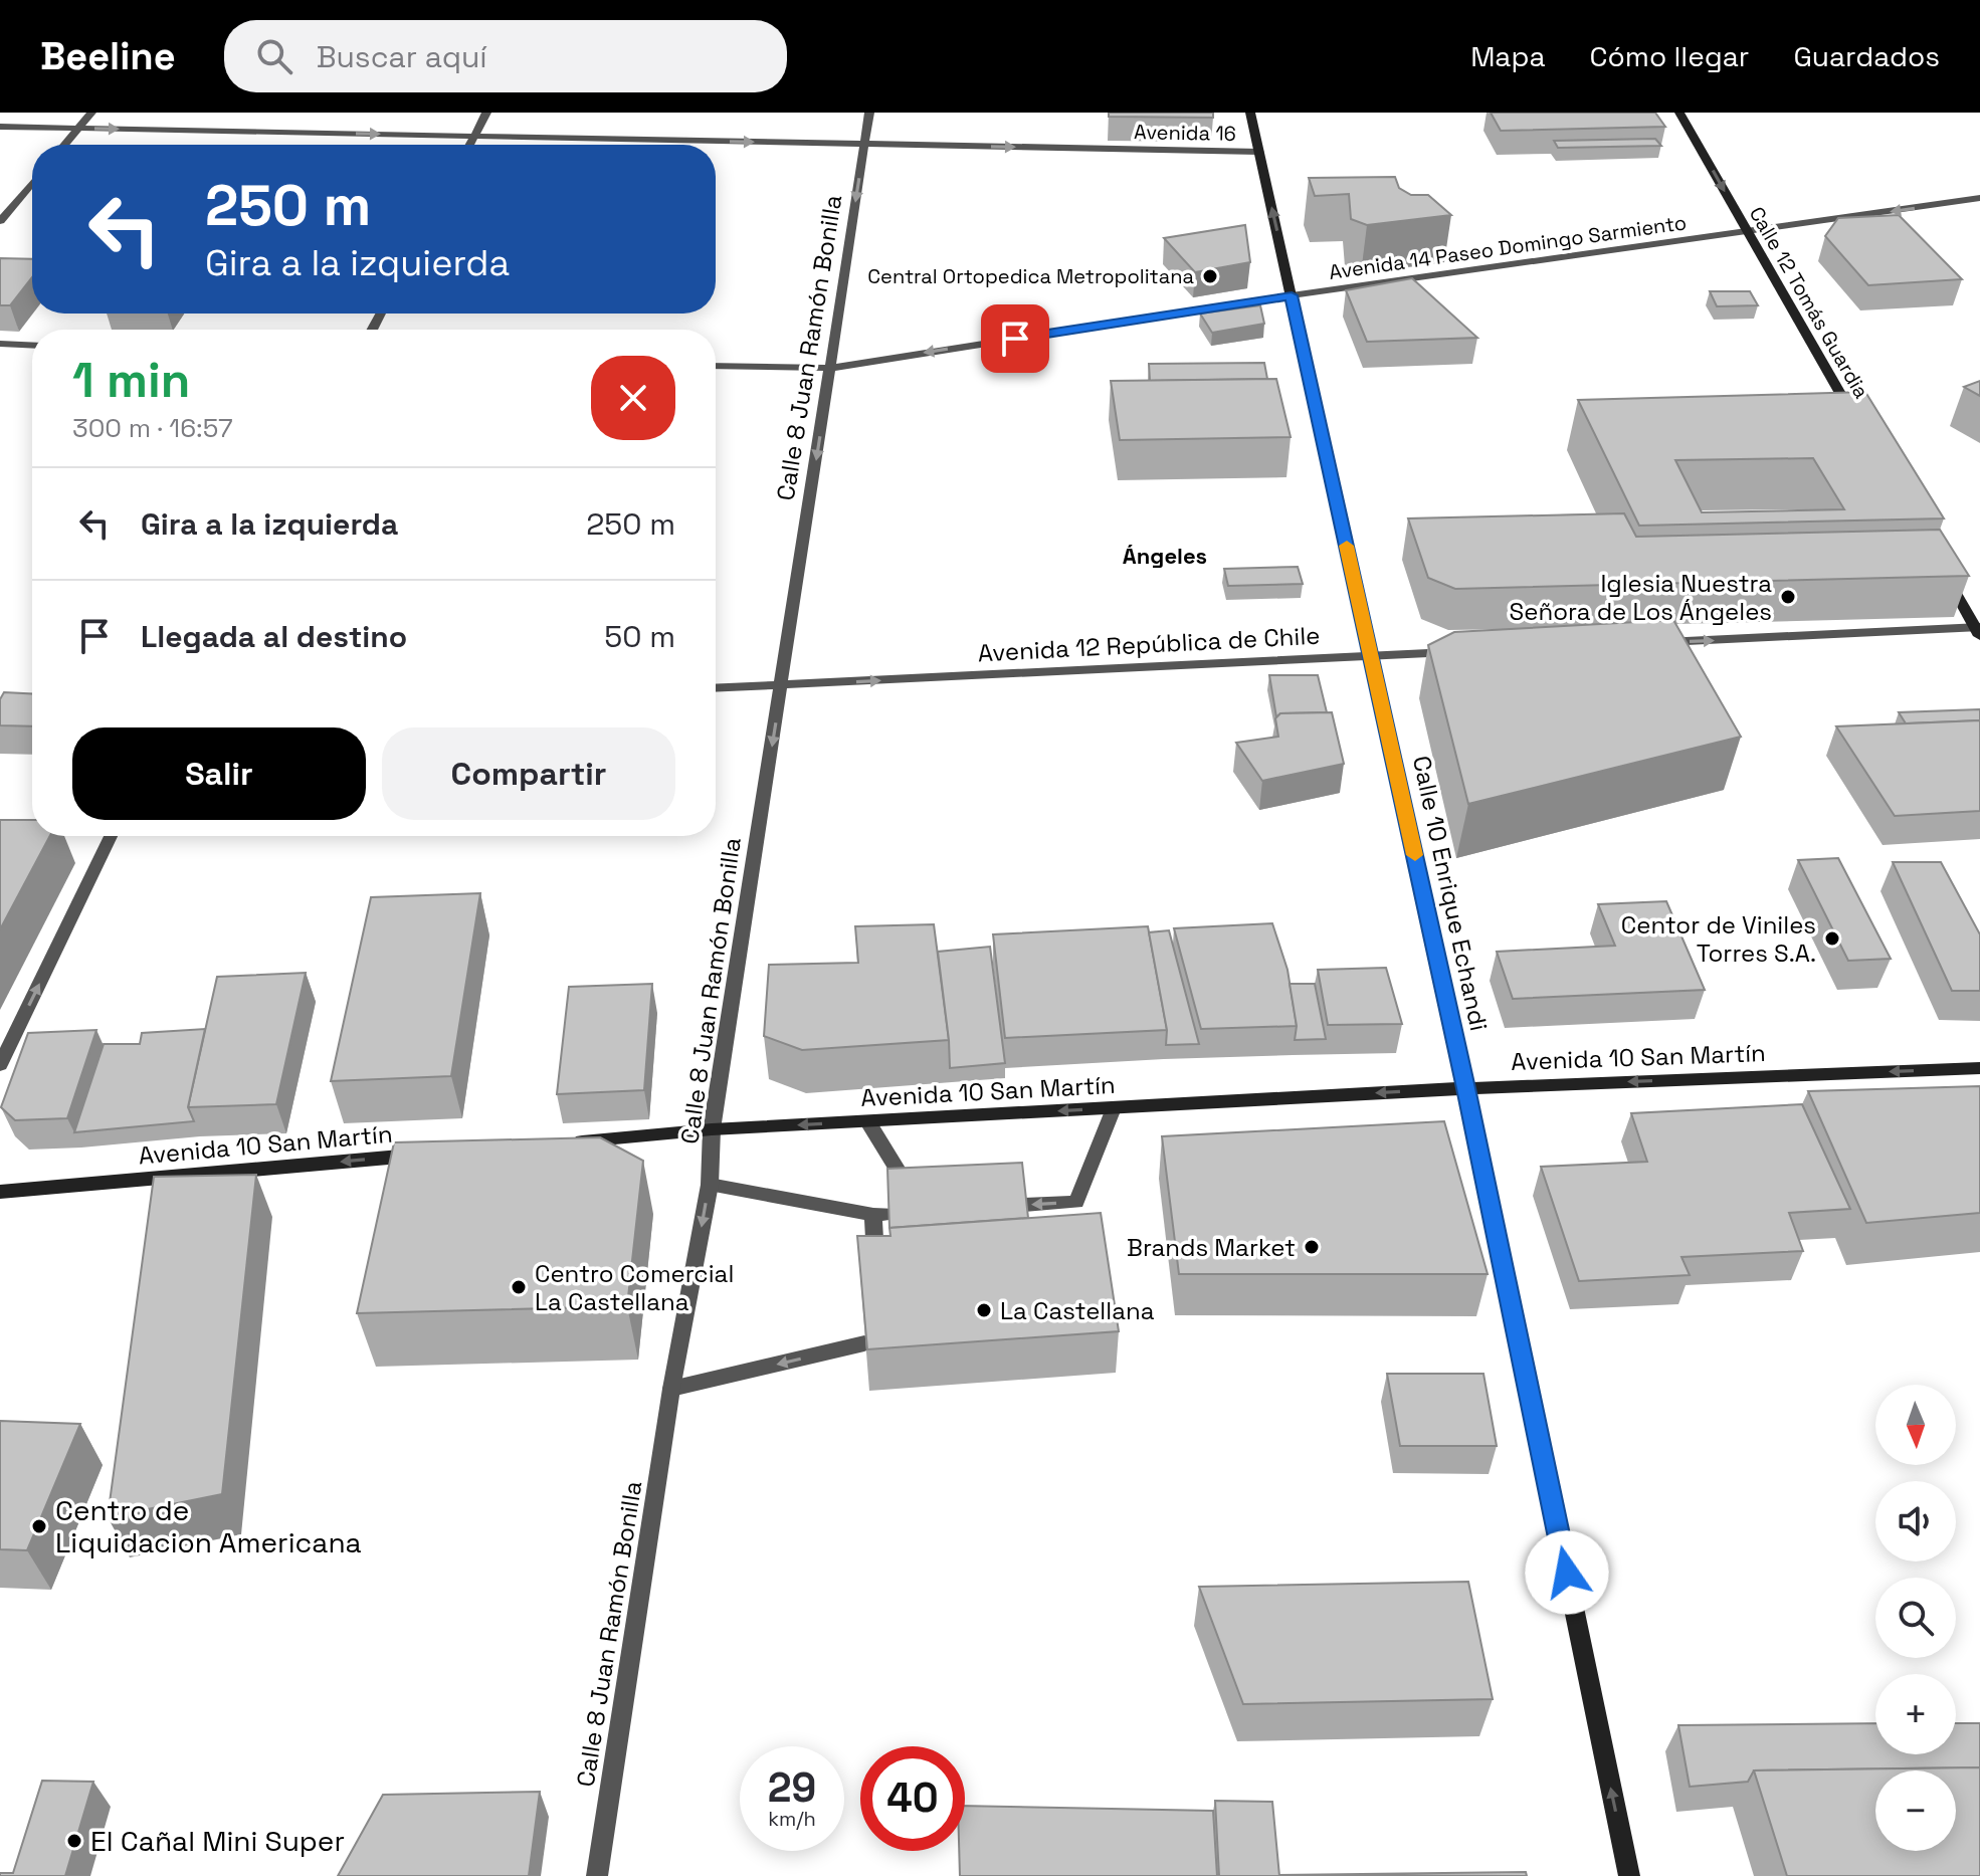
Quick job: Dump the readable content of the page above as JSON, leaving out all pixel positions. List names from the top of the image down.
{
  "streets": {
    "street": [
      "Avenida 16",
      "Avenida 14 Paseo Domingo Sarmiento",
      "Calle 12 Tomás Guardia",
      "Calle 8 Juan Ramón Bonilla",
      "Avenida 12 República de Chile",
      "Calle 10 Enrique Echandi",
      "Avenida 10 San Martín"
    ]
  },
  "crossings": [
    ["Avenida 16", "Calle 8 Juan Ramón Bonilla"],
    ["Avenida 16", "Calle 10 Enrique Echandi"],
    ["Avenida 14 Paseo Domingo Sarmiento", "Calle 12 Tomás Guardia"],
    ["Avenida 14 Paseo Domingo Sarmiento", "Calle 8 Juan Ramón Bonilla"],
    ["Avenida 14 Paseo Domingo Sarmiento", "Calle 10 Enrique Echandi"],
    ["Calle 8 Juan Ramón Bonilla", "Avenida 12 República de Chile"],
    ["Calle 8 Juan Ramón Bonilla", "Avenida 10 San Martín"],
    ["Avenida 12 República de Chile", "Calle 10 Enrique Echandi"],
    ["Calle 10 Enrique Echandi", "Avenida 10 San Martín"]
  ],
  "one_way": [
    "Avenida 16",
    "Avenida 14 Paseo Domingo Sarmiento",
    "Calle 12 Tomás Guardia",
    "Calle 8 Juan Ramón Bonilla",
    "Avenida 12 República de Chile",
    "Calle 10 Enrique Echandi",
    "Avenida 10 San Martín"
  ],
  "districts": ["Ángeles"],
  "places": [
    "Central Ortopedica Metropolitana",
    "Iglesia Nuestra Señora de Los Ángeles",
    "Centor de Viniles Torres S.A.",
    "Brands Market",
    "Centro Comercial La Castellana",
    "La Castellana",
    "Centro de Liquidacion Americana",
    "El Cañal Mini Super"
  ],
  "north": "bottom",
  "page": {
    "header": "Beeline",
    "search": "Buscar aquí",
    "nav": ["Mapa", "Cómo llegar", "Guardados"],
    "turn": ["250 m", "Gira a la izquierda"],
    "heading": ["1 min", "300 m · 16:57"],
    "list": [
      {
        "name": "Gira a la izquierda",
        "value": "250 m"
      },
      {
        "name": "Llegada al destino",
        "value": "50 m"
      }
    ],
    "buttons": ["Salir", "Compartir"],
    "map_buttons": ["+", "−"],
    "speed": "29 km/h",
    "limit": "40"
  }
}
